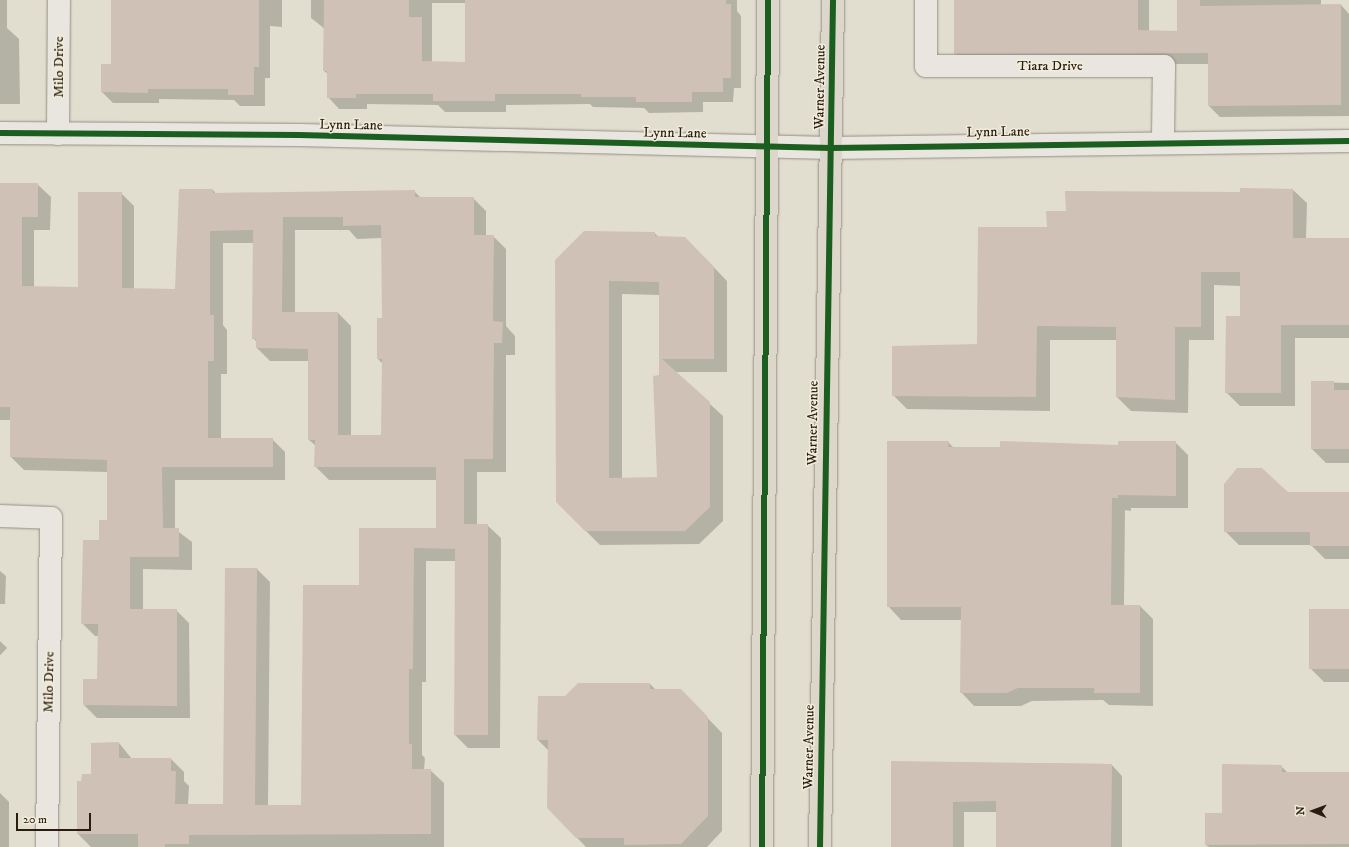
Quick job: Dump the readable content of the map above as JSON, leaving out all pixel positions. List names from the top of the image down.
{
  "streets": {
    "main road": ["Warner Avenue"],
    "street": ["Tiara Drive", "Milo Drive", "Lynn Lane"]
  },
  "crossings": [
    ["Tiara Drive", "Lynn Lane"],
    ["Milo Drive", "Lynn Lane"],
    ["Warner Avenue", "Lynn Lane"]
  ],
  "scale_bar": "20 m",
  "north": "left"
}
